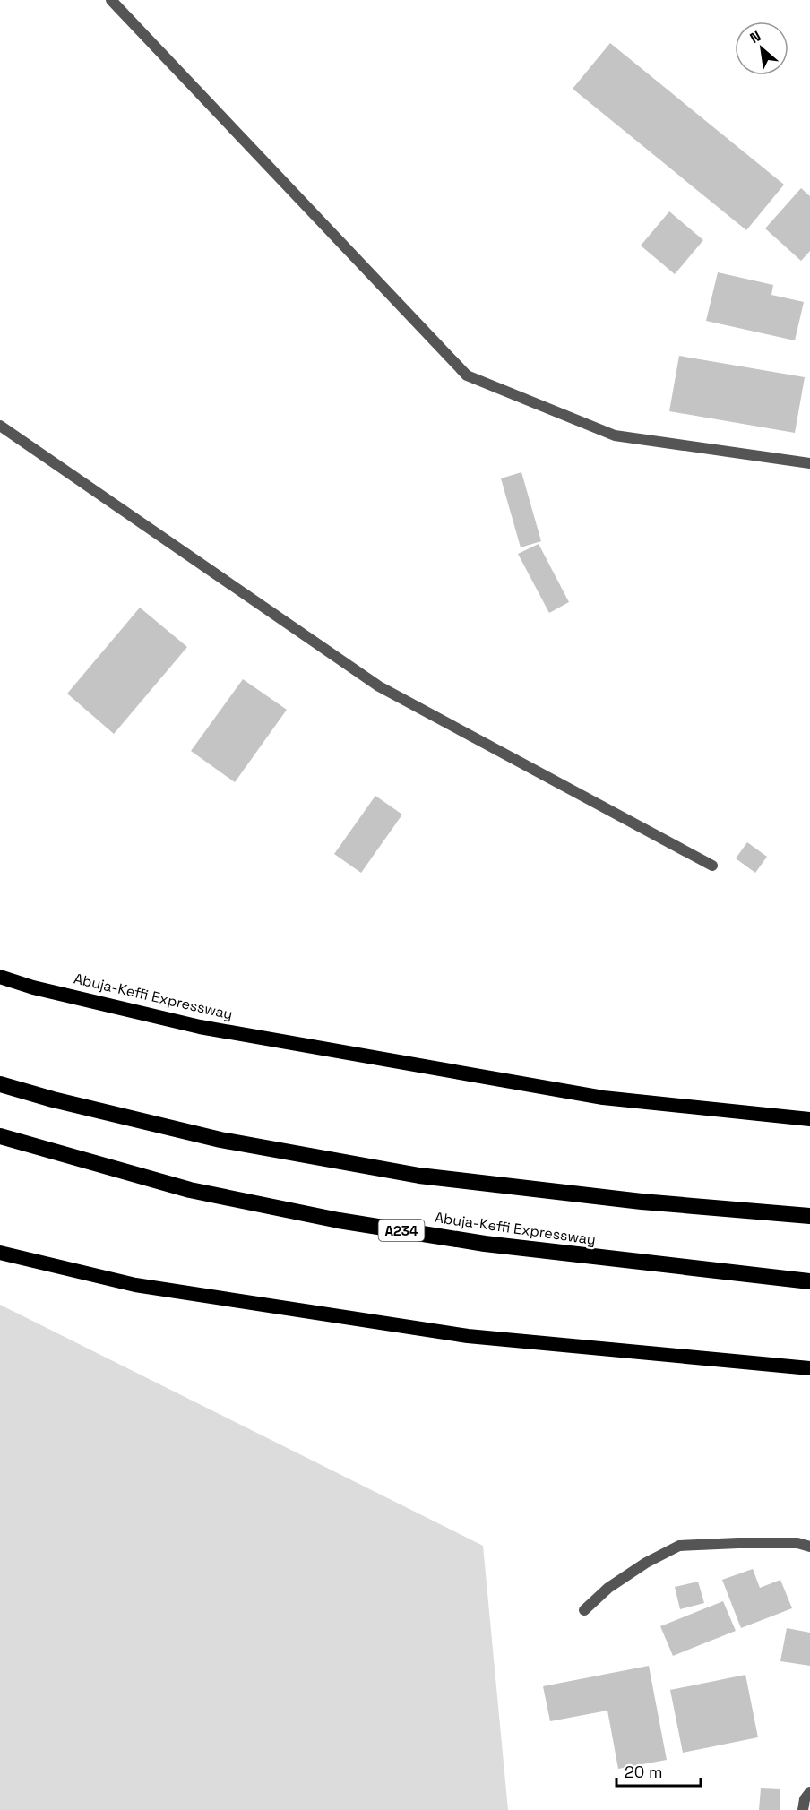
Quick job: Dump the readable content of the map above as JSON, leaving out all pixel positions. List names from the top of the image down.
{
  "streets": {
    "highway": ["Abuja-Keffi Expressway", "A234"]
  },
  "scale_bar": "20 m",
  "north": "top left"
}
